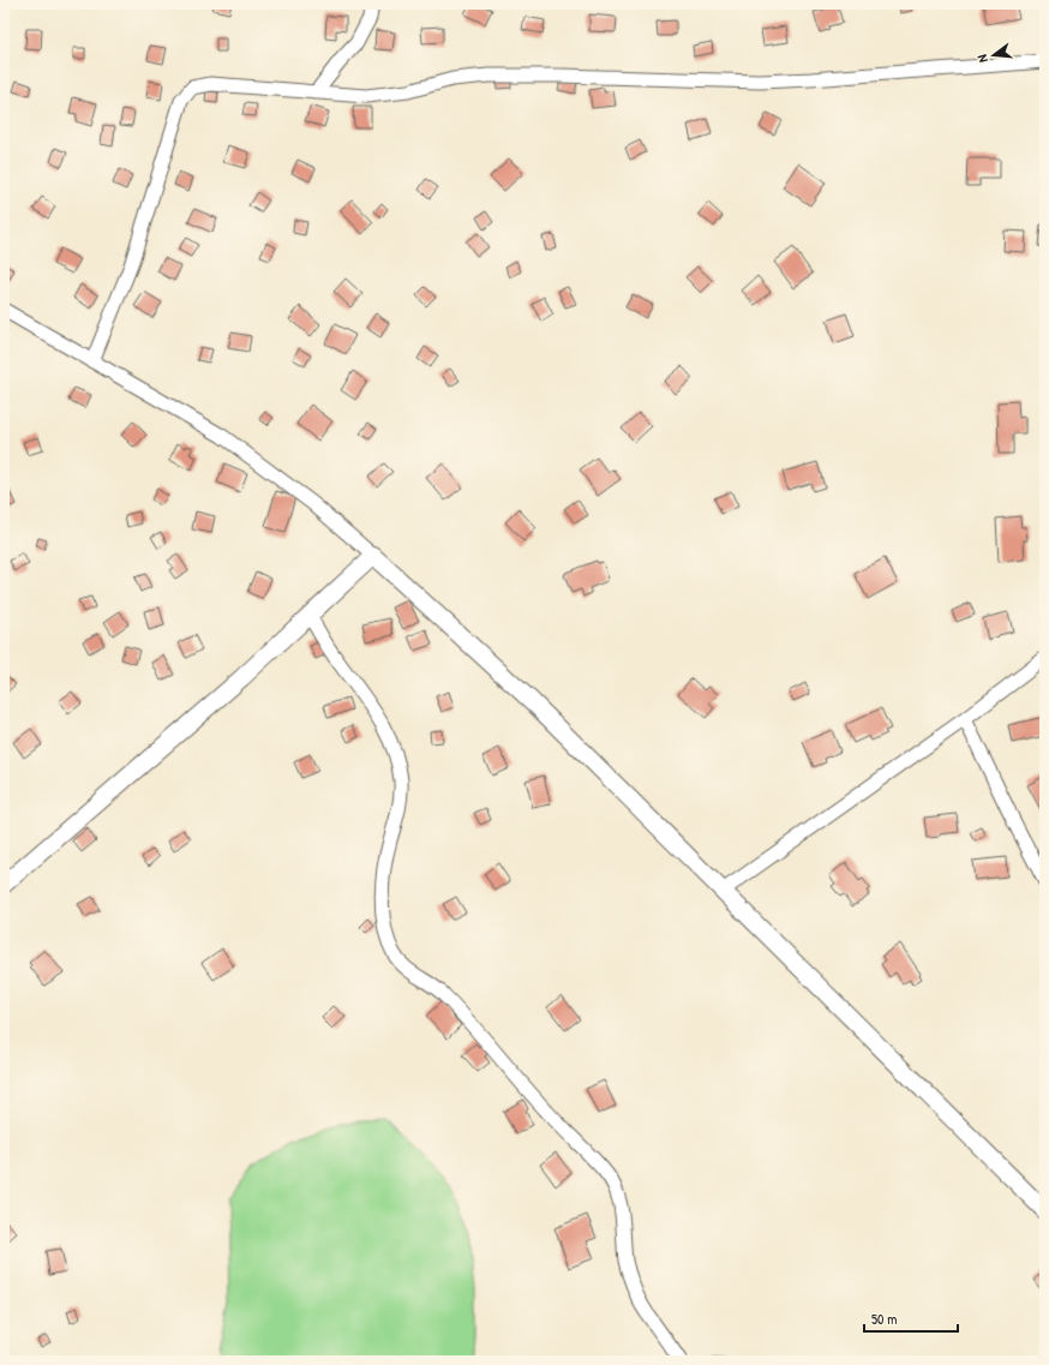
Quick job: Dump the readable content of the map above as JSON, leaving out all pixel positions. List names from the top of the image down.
{
  "scale_bar": "50 m",
  "north": "left"
}
